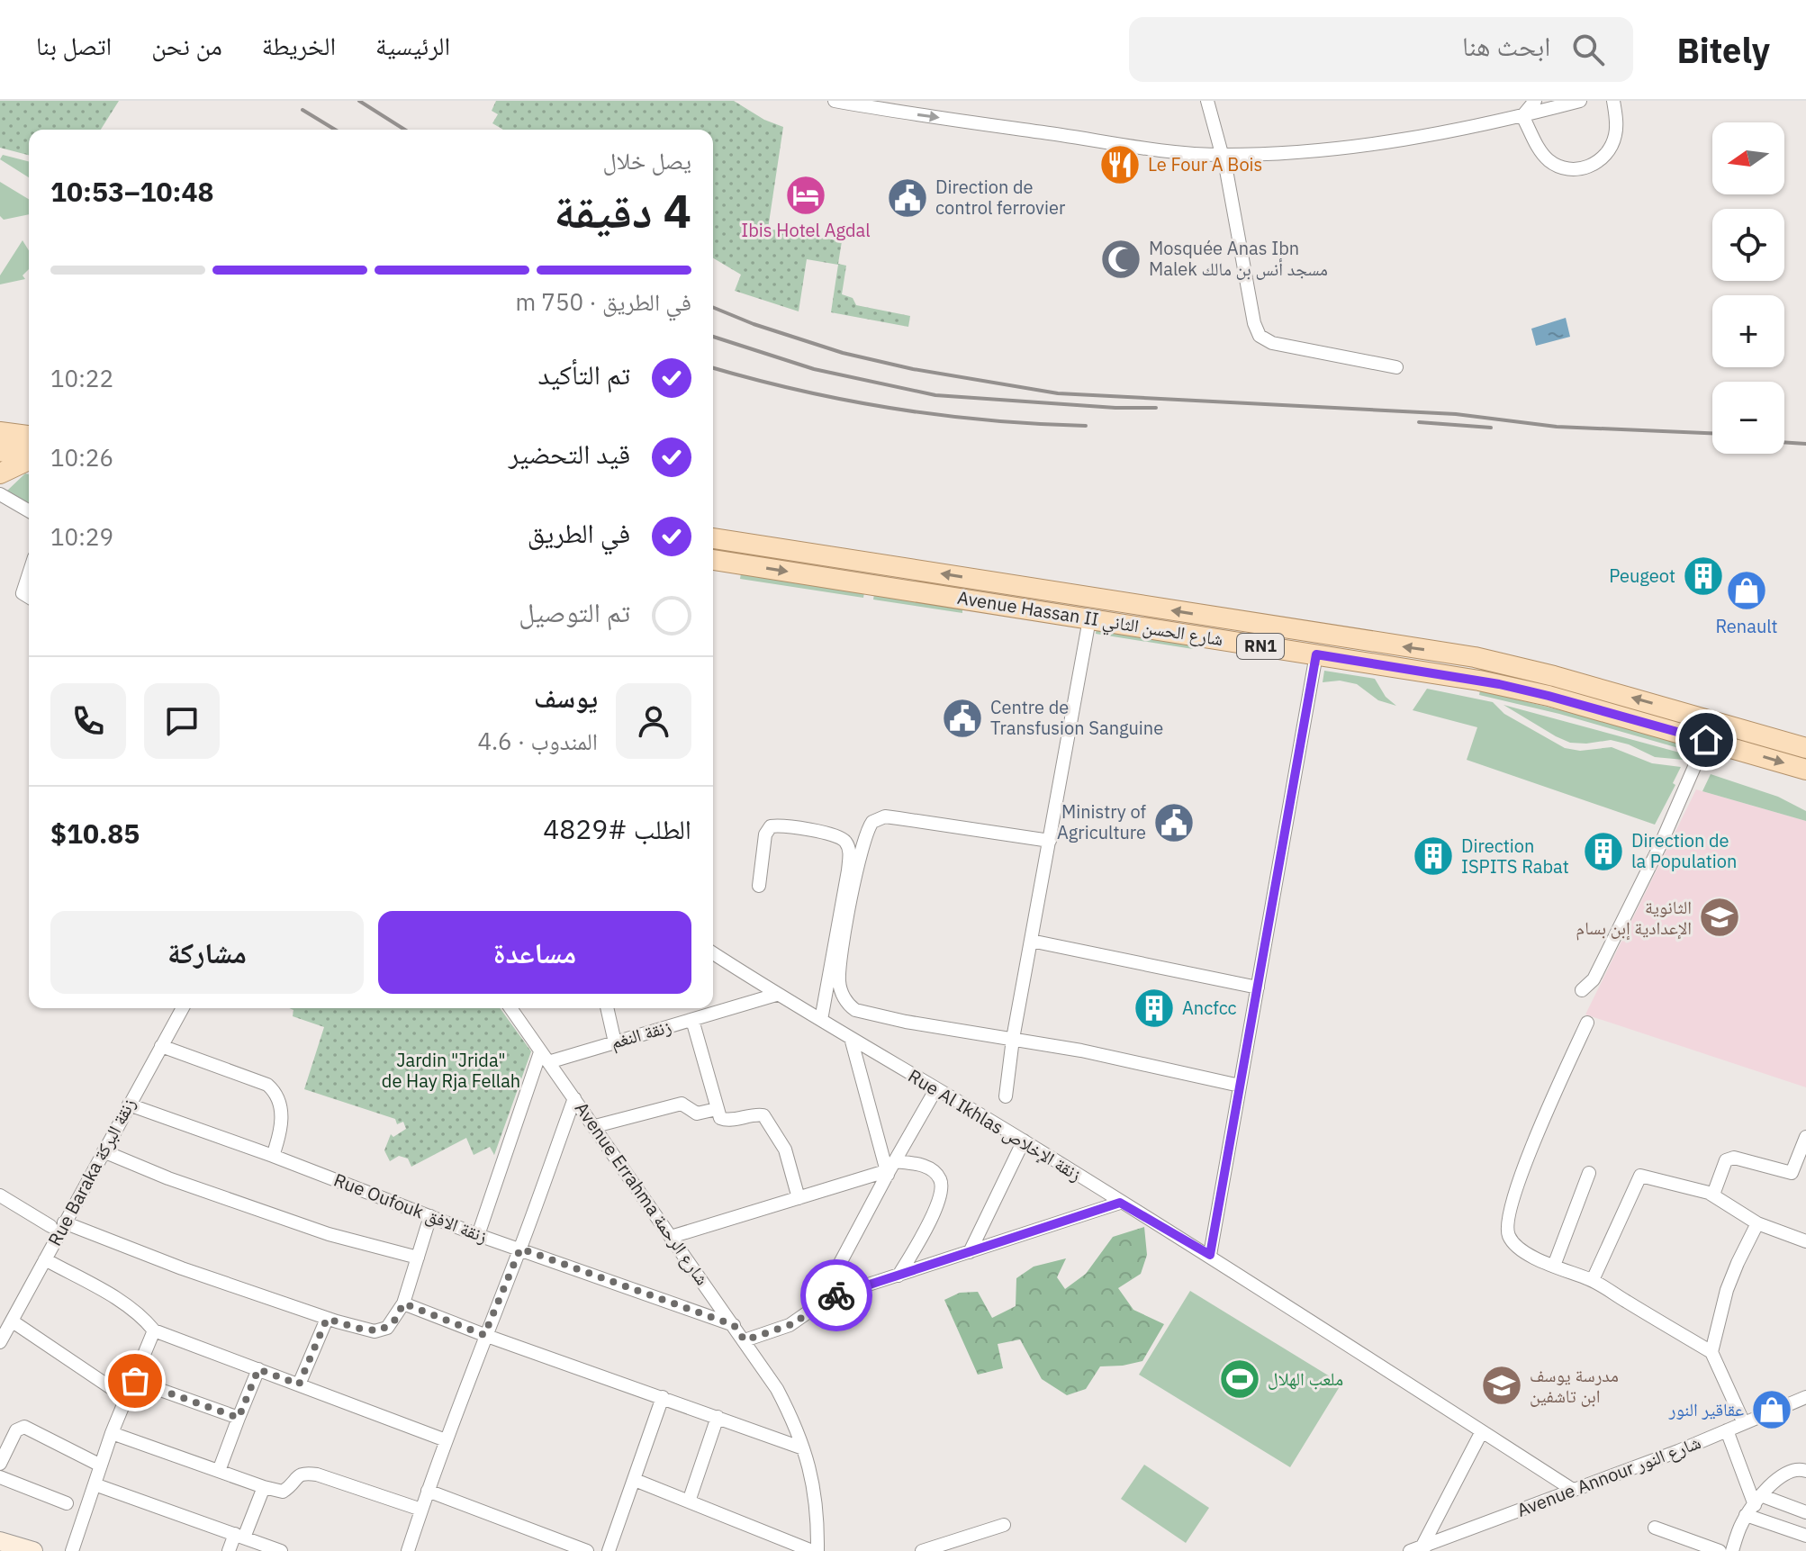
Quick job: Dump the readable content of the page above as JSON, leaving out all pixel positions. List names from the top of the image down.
{
  "streets": {
    "main road": ["Avenue Hassan II شارع الحسن الثاني", "RN1"],
    "street": [
      "زنقة النغم",
      "Rue Al Ikhlas زنقة الإخلاص",
      "Rue Baraka زنقة البركة",
      "Avenue Errahma شارع الرحمة",
      "Rue Oufouk زنقة الافق",
      "Avenue Annour شارع النور"
    ]
  },
  "crossings": [
    ["زنقة النغم", "Rue Al Ikhlas زنقة الإخلاص"],
    ["زنقة النغم", "Avenue Errahma شارع الرحمة"],
    ["Rue Al Ikhlas زنقة الإخلاص", "Avenue Annour شارع النور"],
    ["Rue Baraka زنقة البركة", "Rue Oufouk زنقة الافق"],
    ["Avenue Errahma شارع الرحمة", "Rue Oufouk زنقة الافق"]
  ],
  "parks": ["Jardin \"Jrida\" de Hay Rja Fellah"],
  "places": {
    "restaurant": ["Le Four A Bois"],
    "hotel": ["Ibis Hotel Agdal"],
    "public building": ["Direction de control ferrovier", "Centre de Transfusion Sanguine", "Ministry of Agriculture"],
    "mosque": ["Mosquée Anas Ibn Malek مسجد أنس بن مالك"],
    "building": [
      "Peugeot",
      "Direction de la Population",
      "Direction ISPITS Rabat",
      "Ancfcc"
    ],
    "shop": ["Renault", "عقاقير النور"],
    "school or university": ["الثانوية الإعدادية إبن بسام", "مدرسة يوسف ابن تاشفين"],
    "sports": ["ملعب الهلال"]
  },
  "north": "left",
  "page": {
    "header": "Bitely",
    "search": "ابحث هنا",
    "nav": [
      "الرئيسية",
      "الخريطة",
      "من نحن",
      "اتصل بنا"
    ],
    "map_buttons": ["+", "−"],
    "heading": ["4 دقيقة", "يصل خلال", "10:48–10:53"],
    "panel": [
      "يوسف",
      "المندوب · 4.6",
      "الطلب #4829",
      "$10.85"
    ],
    "bar": "في الطريق · 750 m",
    "list": [
      ["تم التأكيد", "10:22"],
      ["قيد التحضير", "10:26"],
      ["في الطريق", "10:29"],
      "تم التوصيل"
    ],
    "buttons": ["مساعدة", "مشاركة"]
  }
}
